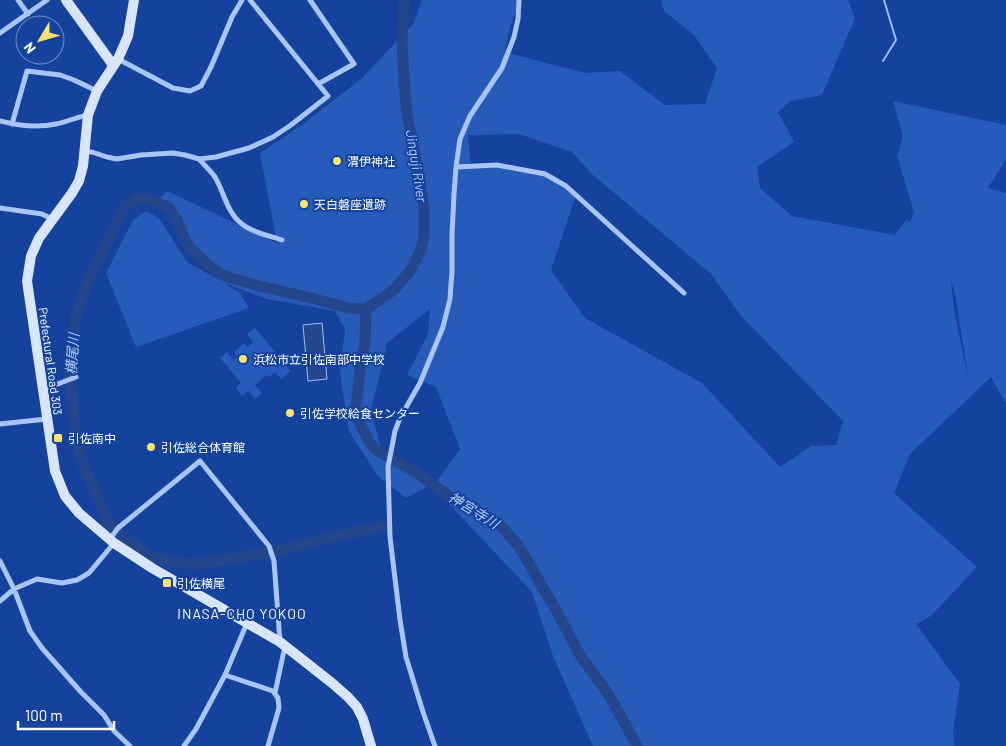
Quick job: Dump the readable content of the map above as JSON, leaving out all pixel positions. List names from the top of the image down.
{
  "streets": {
    "main road": ["Prefectural Road 303"]
  },
  "districts": ["INASA-CHO YOKOO"],
  "water": ["Jinguji River", "横尾川", "神宮寺川"],
  "places": {
    "other": [
      "渭伊神社",
      "天白磐座遺跡",
      "浜松市立引佐南部中学校",
      "引佐学校給食センター",
      "引佐総合体育館"
    ],
    "transit": ["引佐南中", "引佐横尾"]
  },
  "scale_bar": "100 m",
  "north": "bottom left"
}
